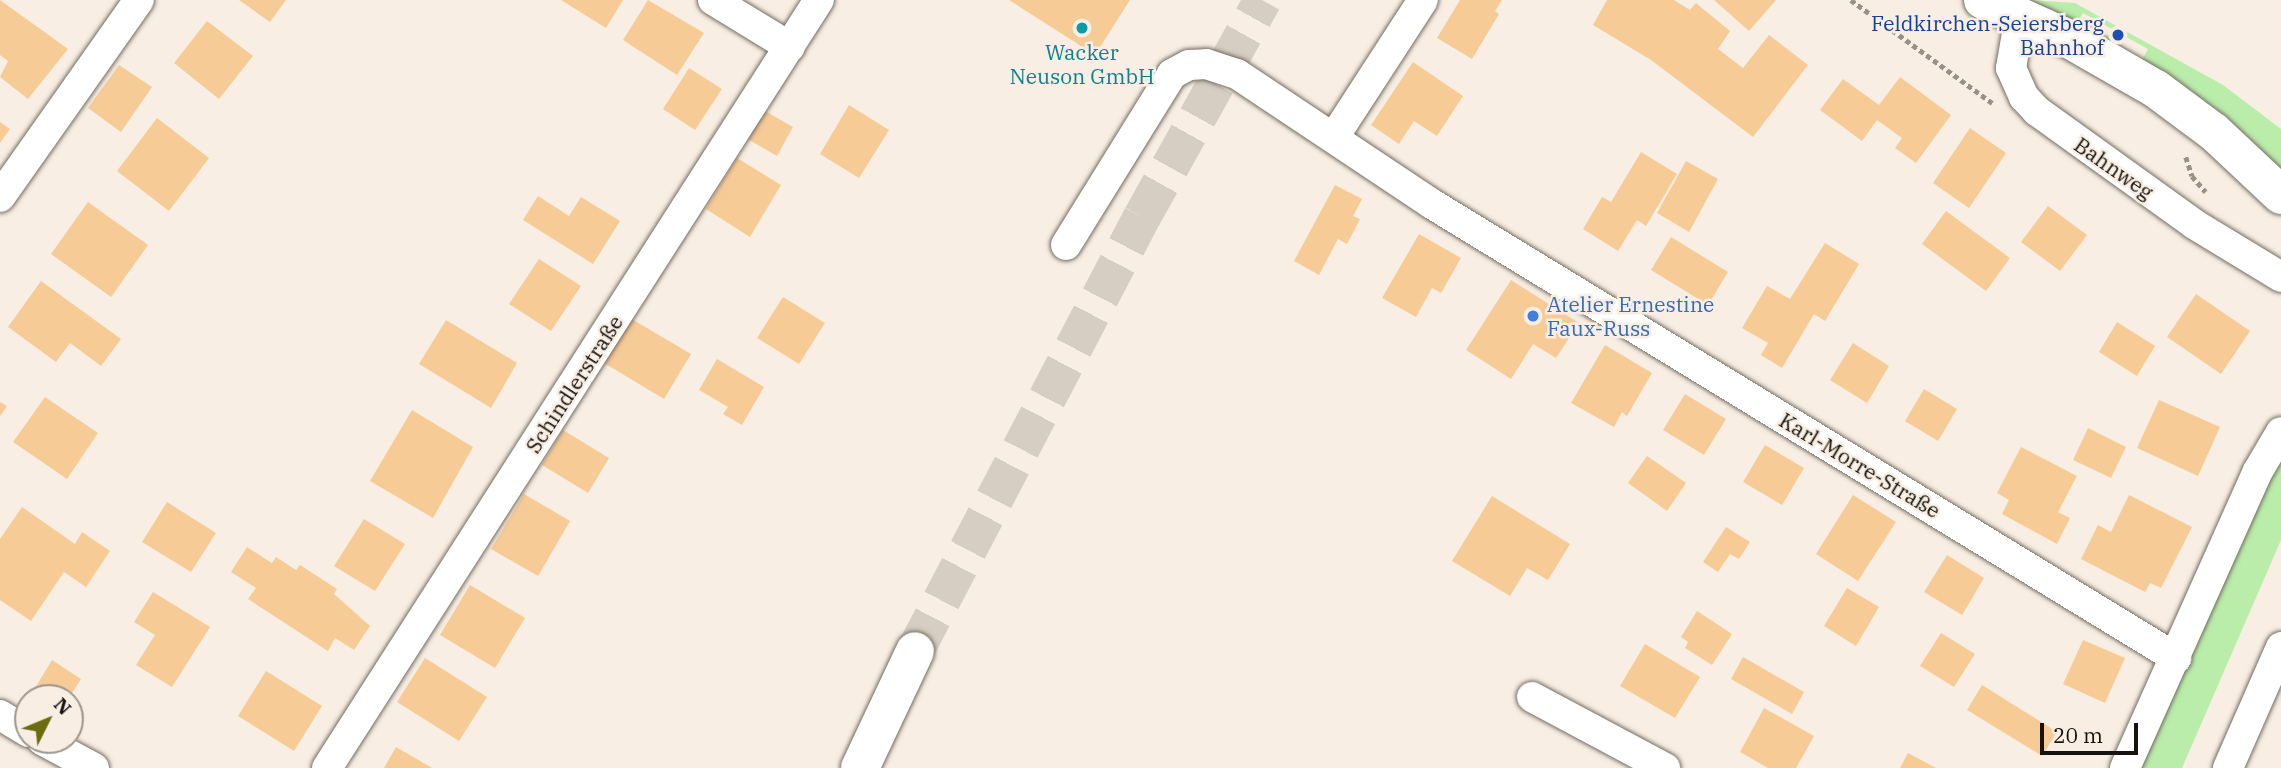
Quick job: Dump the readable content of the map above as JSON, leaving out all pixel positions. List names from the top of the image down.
{
  "streets": {
    "street": ["Bahnweg", "Schindlerstraße", "Karl-Morre-Straße"]
  },
  "places": ["Wacker Neuson GmbH", "Feldkirchen-Seiersberg Bahnhof", "Atelier Ernestine Faux-Russ"],
  "scale_bar": "20 m",
  "north": "top right"
}
